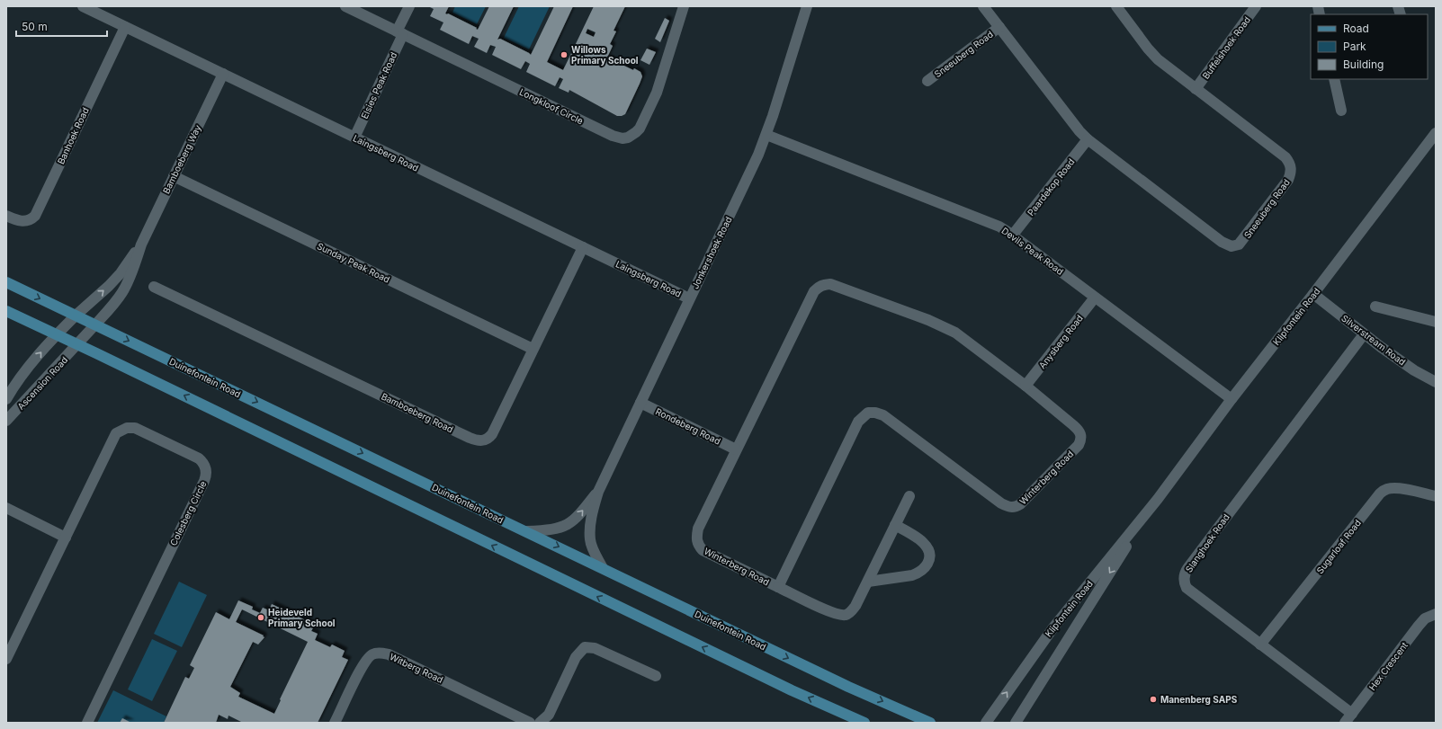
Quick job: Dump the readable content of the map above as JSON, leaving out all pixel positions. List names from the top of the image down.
{
  "streets": {
    "main road": ["Duinefontein Road"],
    "street": [
      "Buffelshoek Road",
      "Sneeuberg Road",
      "Elsies Peak Road",
      "Longkloof Circle",
      "Banhoek Road",
      "Laingsberg Road",
      "Bamboeberg Way",
      "Paardekop Road",
      "Devils Peak Road",
      "Jonkershoek Road",
      "Sunday Peak Road",
      "Klipfontein Road",
      "Silverstream Road",
      "Anysberg Road",
      "Ascension Road",
      "Bamboeberg Road",
      "Rondeberg Road",
      "Winterberg Road",
      "Colesberg Circle",
      "Slanghoek Road",
      "Sugarloaf Road",
      "Hex Crescent",
      "Witberg Road"
    ]
  },
  "crossings": [
    ["Buffelshoek Road", "Sneeuberg Road"],
    ["Sneeuberg Road", "Paardekop Road"],
    ["Elsies Peak Road", "Longkloof Circle"],
    ["Elsies Peak Road", "Laingsberg Road"],
    ["Banhoek Road", "Laingsberg Road"],
    ["Laingsberg Road", "Bamboeberg Way"],
    ["Laingsberg Road", "Jonkershoek Road"],
    ["Laingsberg Road", "Bamboeberg Road"],
    ["Bamboeberg Way", "Sunday Peak Road"],
    ["Bamboeberg Way", "Duinefontein Road"],
    ["Bamboeberg Way", "Ascension Road"],
    ["Paardekop Road", "Devils Peak Road"],
    ["Devils Peak Road", "Jonkershoek Road"],
    ["Devils Peak Road", "Klipfontein Road"],
    ["Devils Peak Road", "Anysberg Road"],
    ["Jonkershoek Road", "Duinefontein Road"],
    ["Jonkershoek Road", "Rondeberg Road"],
    ["Sunday Peak Road", "Bamboeberg Road"],
    ["Klipfontein Road", "Silverstream Road"],
    ["Silverstream Road", "Slanghoek Road"],
    ["Anysberg Road", "Winterberg Road"],
    ["Duinefontein Road", "Ascension Road"],
    ["Rondeberg Road", "Winterberg Road"],
    ["Slanghoek Road", "Sugarloaf Road"],
    ["Slanghoek Road", "Hex Crescent"]
  ],
  "places": ["Willows Primary School", "Heideveld Primary School", "Manenberg SAPS"],
  "legend": ["Road", "Park", "Building"],
  "scale_bar": "50 m"
}
